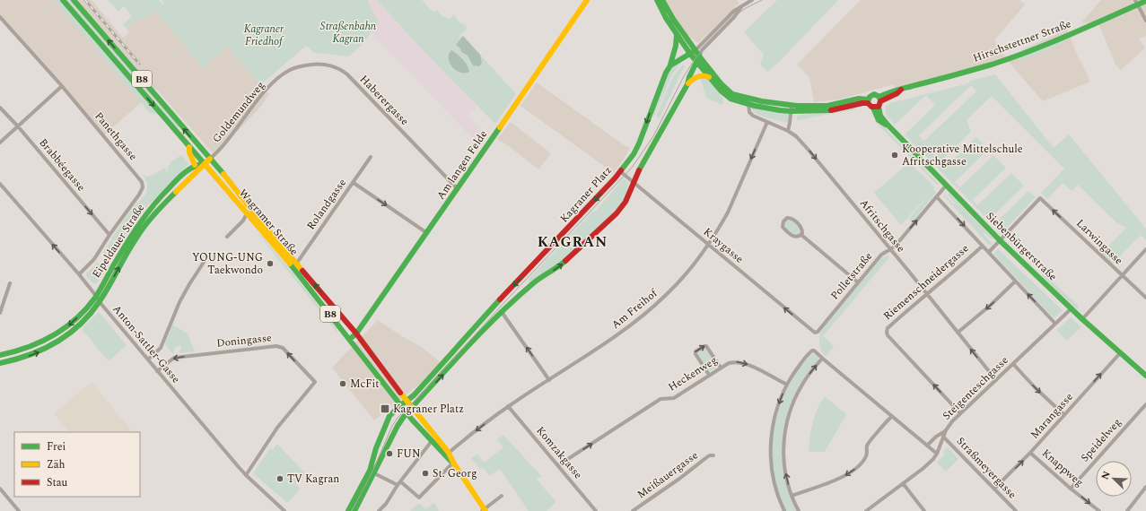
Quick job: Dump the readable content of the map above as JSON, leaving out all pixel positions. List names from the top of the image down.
{
  "streets": {
    "main road": [
      "Hirschstettner Straße",
      "B8",
      "Am langen Felde",
      "Kagraner Platz",
      "Wagramer Straße",
      "Eipeldauer Straße",
      "Siebenbürgerstraße"
    ],
    "street": [
      "Haberergasse",
      "Goldemundweg",
      "Panethgasse",
      "Brabbéegasse",
      "Rolandgasse",
      "Afritschgasse",
      "Larwingasse",
      "Kraygasse",
      "Polletstraße",
      "Riemenschneidergasse",
      "Am Freihof",
      "Doningasse",
      "Anton-Sattler-Gasse",
      "Heckenweg",
      "Steigenteschgasse",
      "Marangasse",
      "Speidelweg",
      "Komzakgasse",
      "Straßmeyergasse",
      "Knappweg",
      "Meißauergasse"
    ]
  },
  "crossings": [
    ["Hirschstettner Straße", "Afritschgasse"],
    ["Hirschstettner Straße", "Siebenbürgerstraße"],
    ["Haberergasse", "Goldemundweg"],
    ["Haberergasse", "Am langen Felde"],
    ["Goldemundweg", "Wagramer Straße"],
    ["Goldemundweg", "Eipeldauer Straße"],
    ["Panethgasse", "Brabbéegasse"],
    ["Panethgasse", "Anton-Sattler-Gasse"],
    ["Am langen Felde", "Wagramer Straße"],
    ["Kagraner Platz", "Wagramer Straße"],
    ["Kagraner Platz", "Kraygasse"],
    ["Rolandgasse", "Wagramer Straße"],
    ["Wagramer Straße", "Eipeldauer Straße"],
    ["Wagramer Straße", "Am Freihof"],
    ["Afritschgasse", "Polletstraße"],
    ["Afritschgasse", "Riemenschneidergasse"],
    ["Afritschgasse", "Am Freihof"],
    ["Afritschgasse", "Steigenteschgasse"],
    ["Eipeldauer Straße", "Anton-Sattler-Gasse"],
    ["Larwingasse", "Siebenbürgerstraße"],
    ["Kraygasse", "Polletstraße"],
    ["Kraygasse", "Am Freihof"],
    ["Siebenbürgerstraße", "Polletstraße"],
    ["Siebenbürgerstraße", "Steigenteschgasse"],
    ["Siebenbürgerstraße", "Marangasse"],
    ["Riemenschneidergasse", "Steigenteschgasse"],
    ["Am Freihof", "Komzakgasse"],
    ["Doningasse", "Anton-Sattler-Gasse"],
    ["Heckenweg", "Komzakgasse"],
    ["Steigenteschgasse", "Straßmeyergasse"],
    ["Marangasse", "Straßmeyergasse"],
    ["Marangasse", "Knappweg"],
    ["Speidelweg", "Knappweg"]
  ],
  "one_way": [
    "Brabbéegasse",
    "Kraygasse",
    "Polletstraße",
    "Am Freihof",
    "Heckenweg",
    "Marangasse",
    "Knappweg"
  ],
  "districts": ["KAGRAN"],
  "parks": ["Straßenbahn Kagran", "Kagraner Friedhof"],
  "places": {
    "other": [
      "Kooperative Mittelschule Afritschgasse",
      "YOUNG-UNG Taekwondo",
      "McFit",
      "FUN",
      "St. Georg",
      "TV Kagran"
    ],
    "transit": ["Kagraner Platz"]
  },
  "legend": ["Frei", "Zäh", "Stau"],
  "north": "top left"
}
